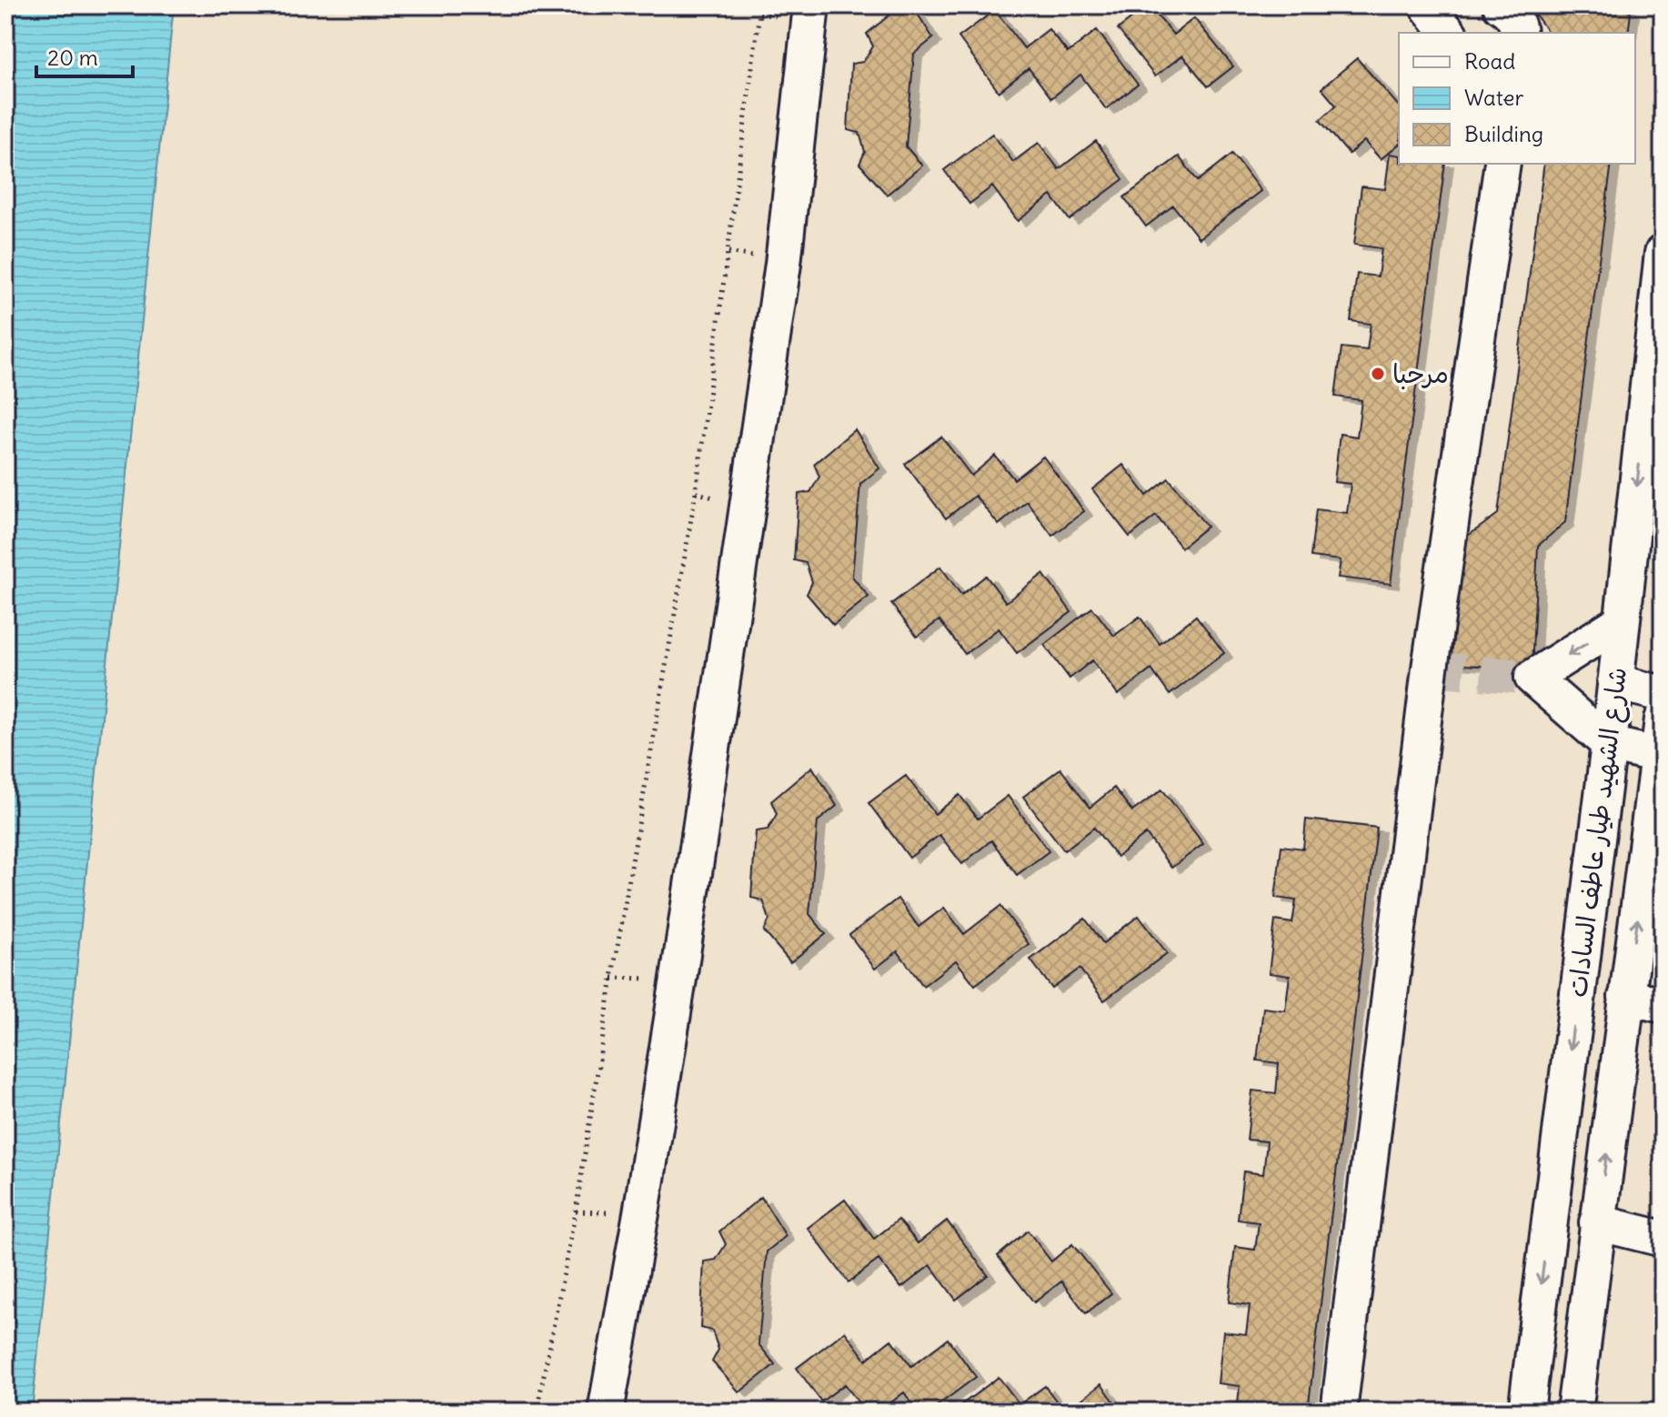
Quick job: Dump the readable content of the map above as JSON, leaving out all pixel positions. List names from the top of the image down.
{
  "streets": {
    "street": ["شارع الشهيد طيار عاطف السادات"]
  },
  "places": ["مرحبا"],
  "legend": ["Road", "Water", "Building"],
  "scale_bar": "20 m"
}
